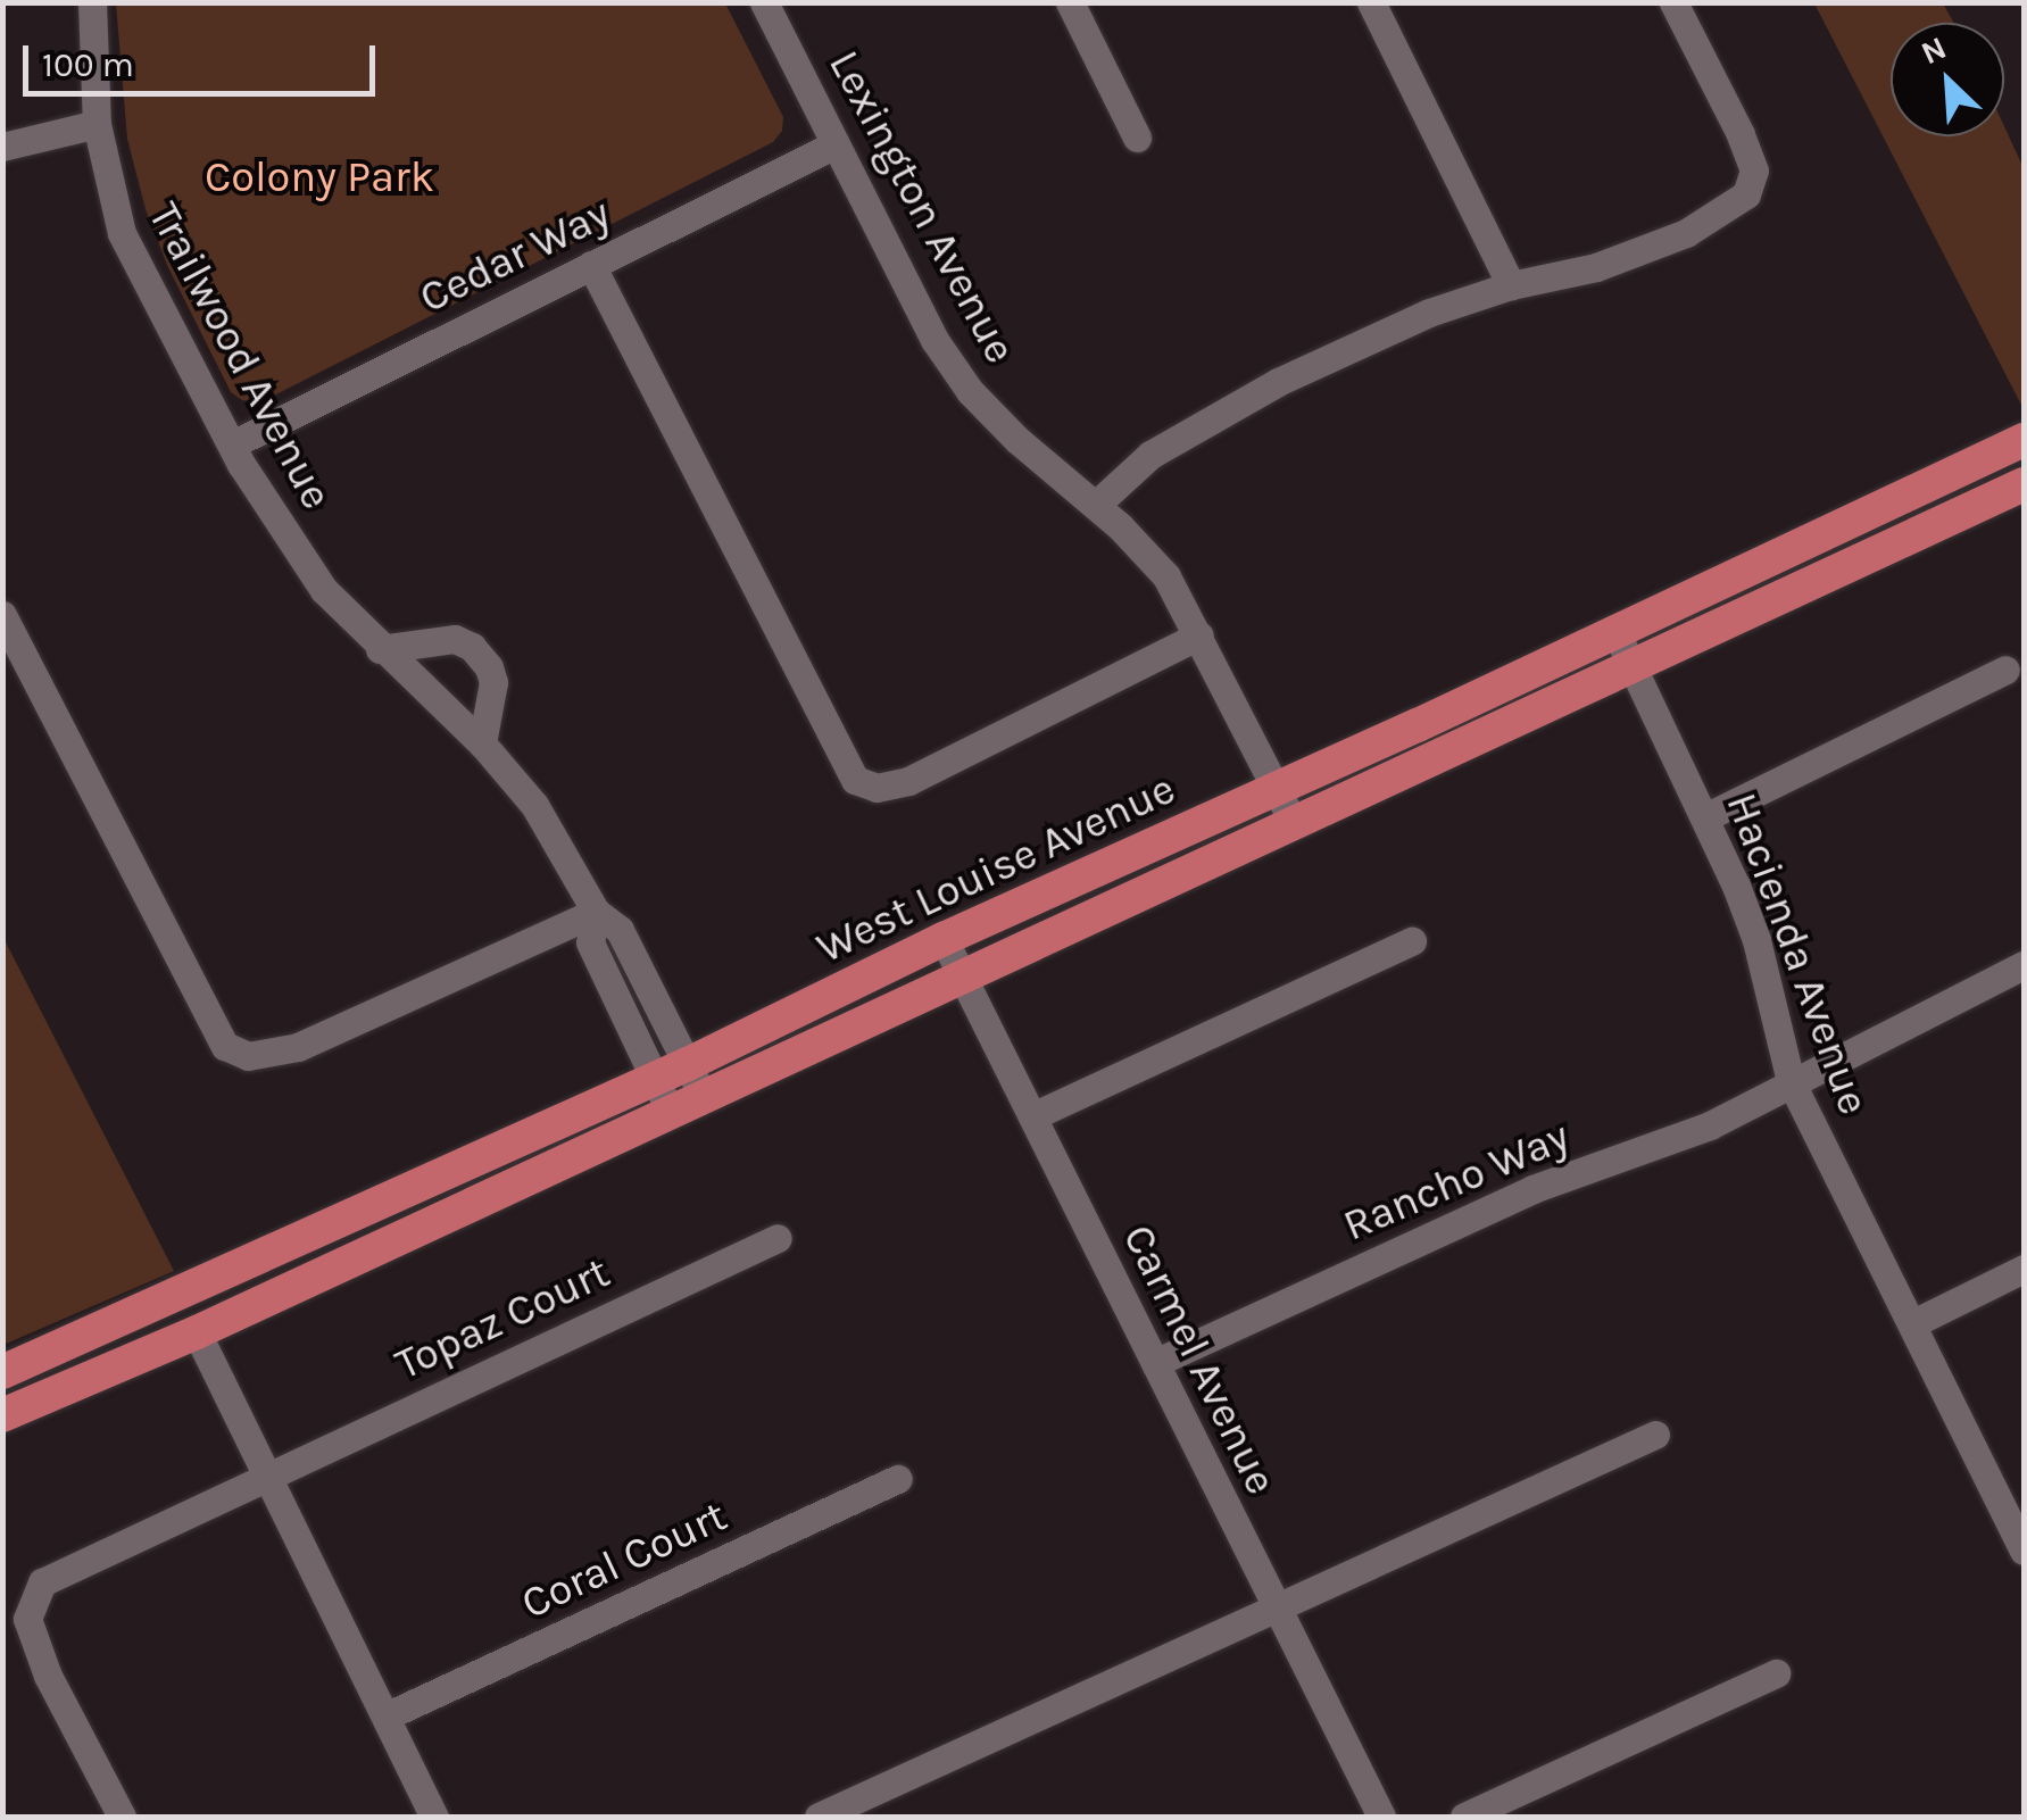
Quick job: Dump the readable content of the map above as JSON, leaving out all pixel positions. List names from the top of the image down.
{
  "streets": {
    "main road": ["West Louise Avenue"],
    "street": [
      "Lexington Avenue",
      "Cedar Way",
      "Trailwood Avenue",
      "Hacienda Avenue",
      "Rancho Way",
      "Topaz Court",
      "Carmel Avenue",
      "Coral Court"
    ]
  },
  "crossings": [
    ["Lexington Avenue", "Cedar Way"],
    ["Lexington Avenue", "West Louise Avenue"],
    ["Cedar Way", "Trailwood Avenue"],
    ["Trailwood Avenue", "West Louise Avenue"],
    ["West Louise Avenue", "Hacienda Avenue"],
    ["West Louise Avenue", "Carmel Avenue"],
    ["Hacienda Avenue", "Rancho Way"],
    ["Rancho Way", "Carmel Avenue"]
  ],
  "parks": ["Colony Park"],
  "scale_bar": "100 m",
  "north": "top left"
}
